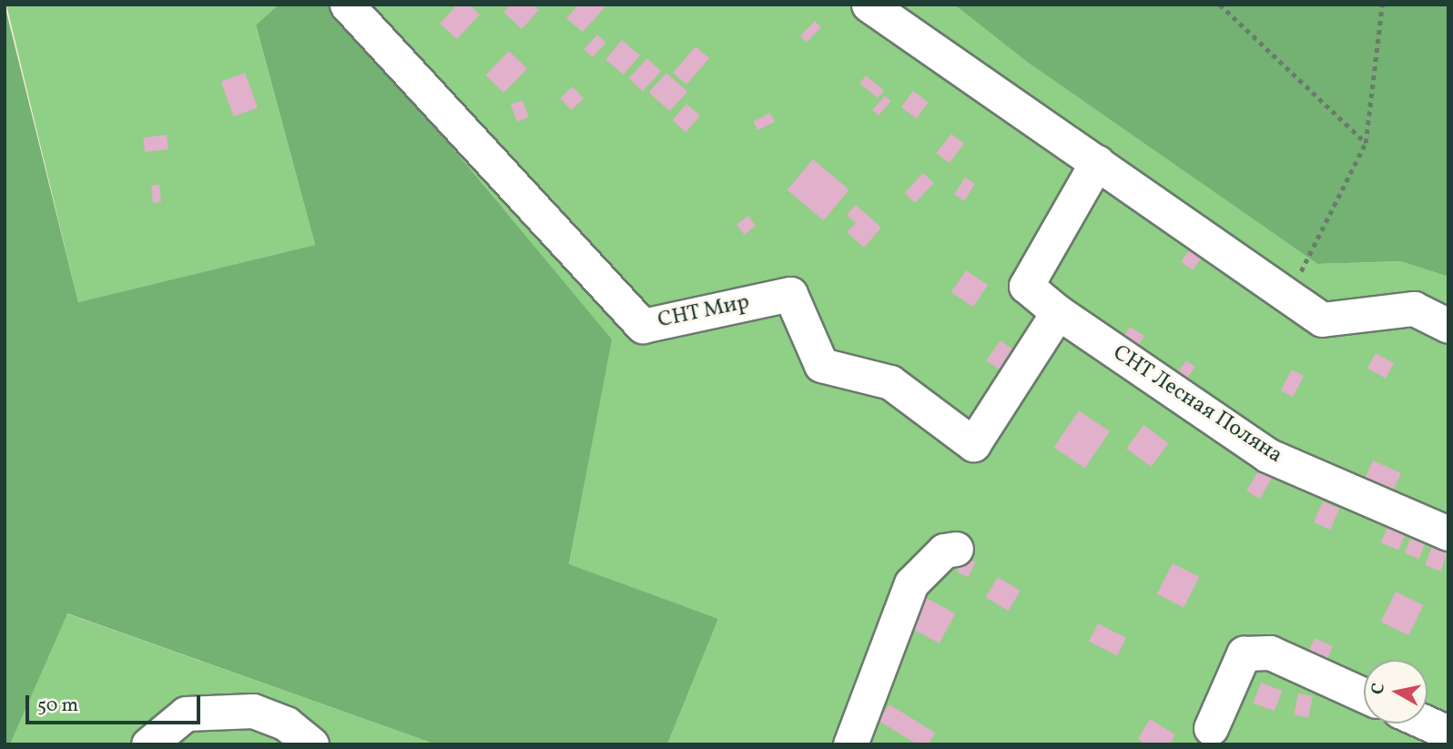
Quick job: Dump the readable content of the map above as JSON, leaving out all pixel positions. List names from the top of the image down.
{
  "streets": {
    "street": ["СНТ Мир", "СНТ Лесная Поляна"]
  },
  "crossings": [
    ["СНТ Мир", "СНТ Лесная Поляна"]
  ],
  "scale_bar": "50 m",
  "north": "left"
}
